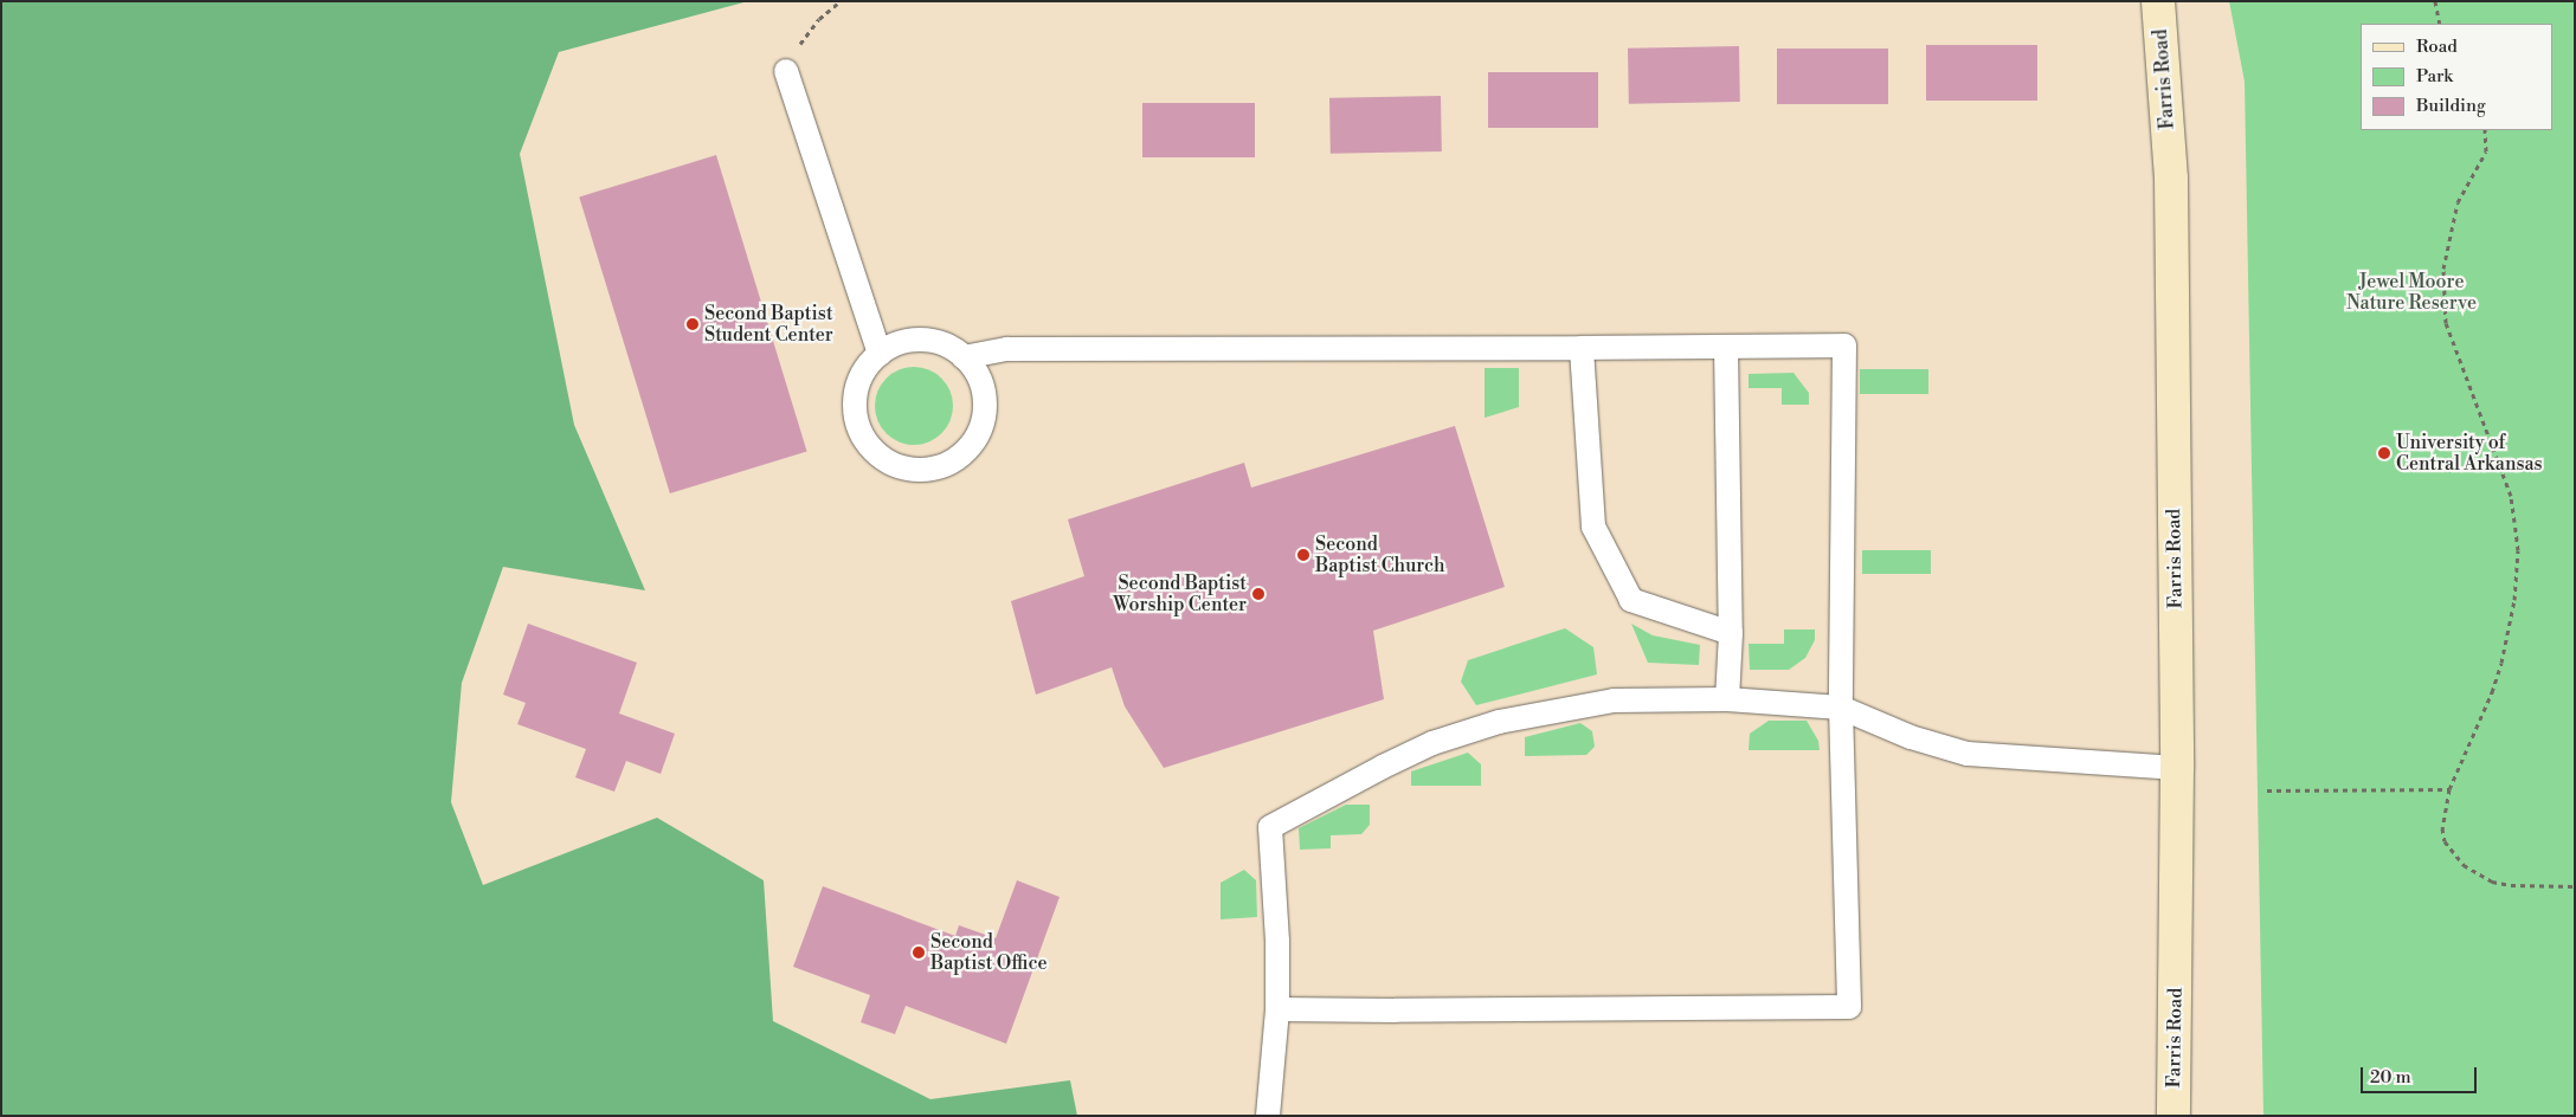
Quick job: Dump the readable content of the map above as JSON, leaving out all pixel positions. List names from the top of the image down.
{
  "streets": {
    "street": ["Farris Road"]
  },
  "parks": ["Jewel Moore Nature Reserve"],
  "places": [
    "Second Baptist Student Center",
    "University of Central Arkansas",
    "Second Baptist Church",
    "Second Baptist Worship Center",
    "Second Baptist Office"
  ],
  "legend": ["Road", "Park", "Building"],
  "scale_bar": "20 m"
}
